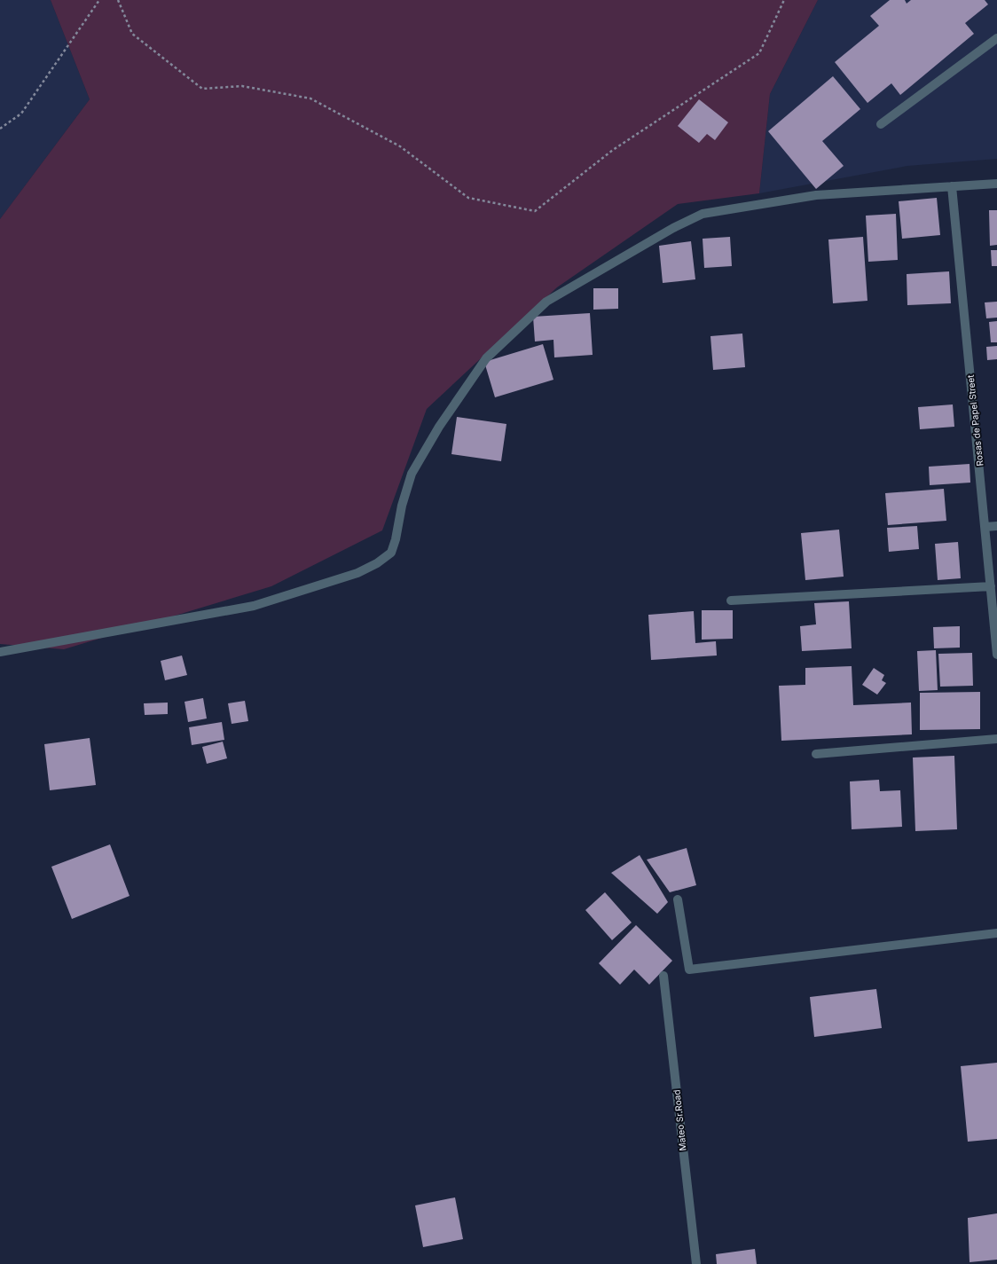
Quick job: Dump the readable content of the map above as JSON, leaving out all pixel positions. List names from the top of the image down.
{
  "streets": {
    "street": ["Rosas de Papel Street", "Mateo Sr.Road"]
  }
}
